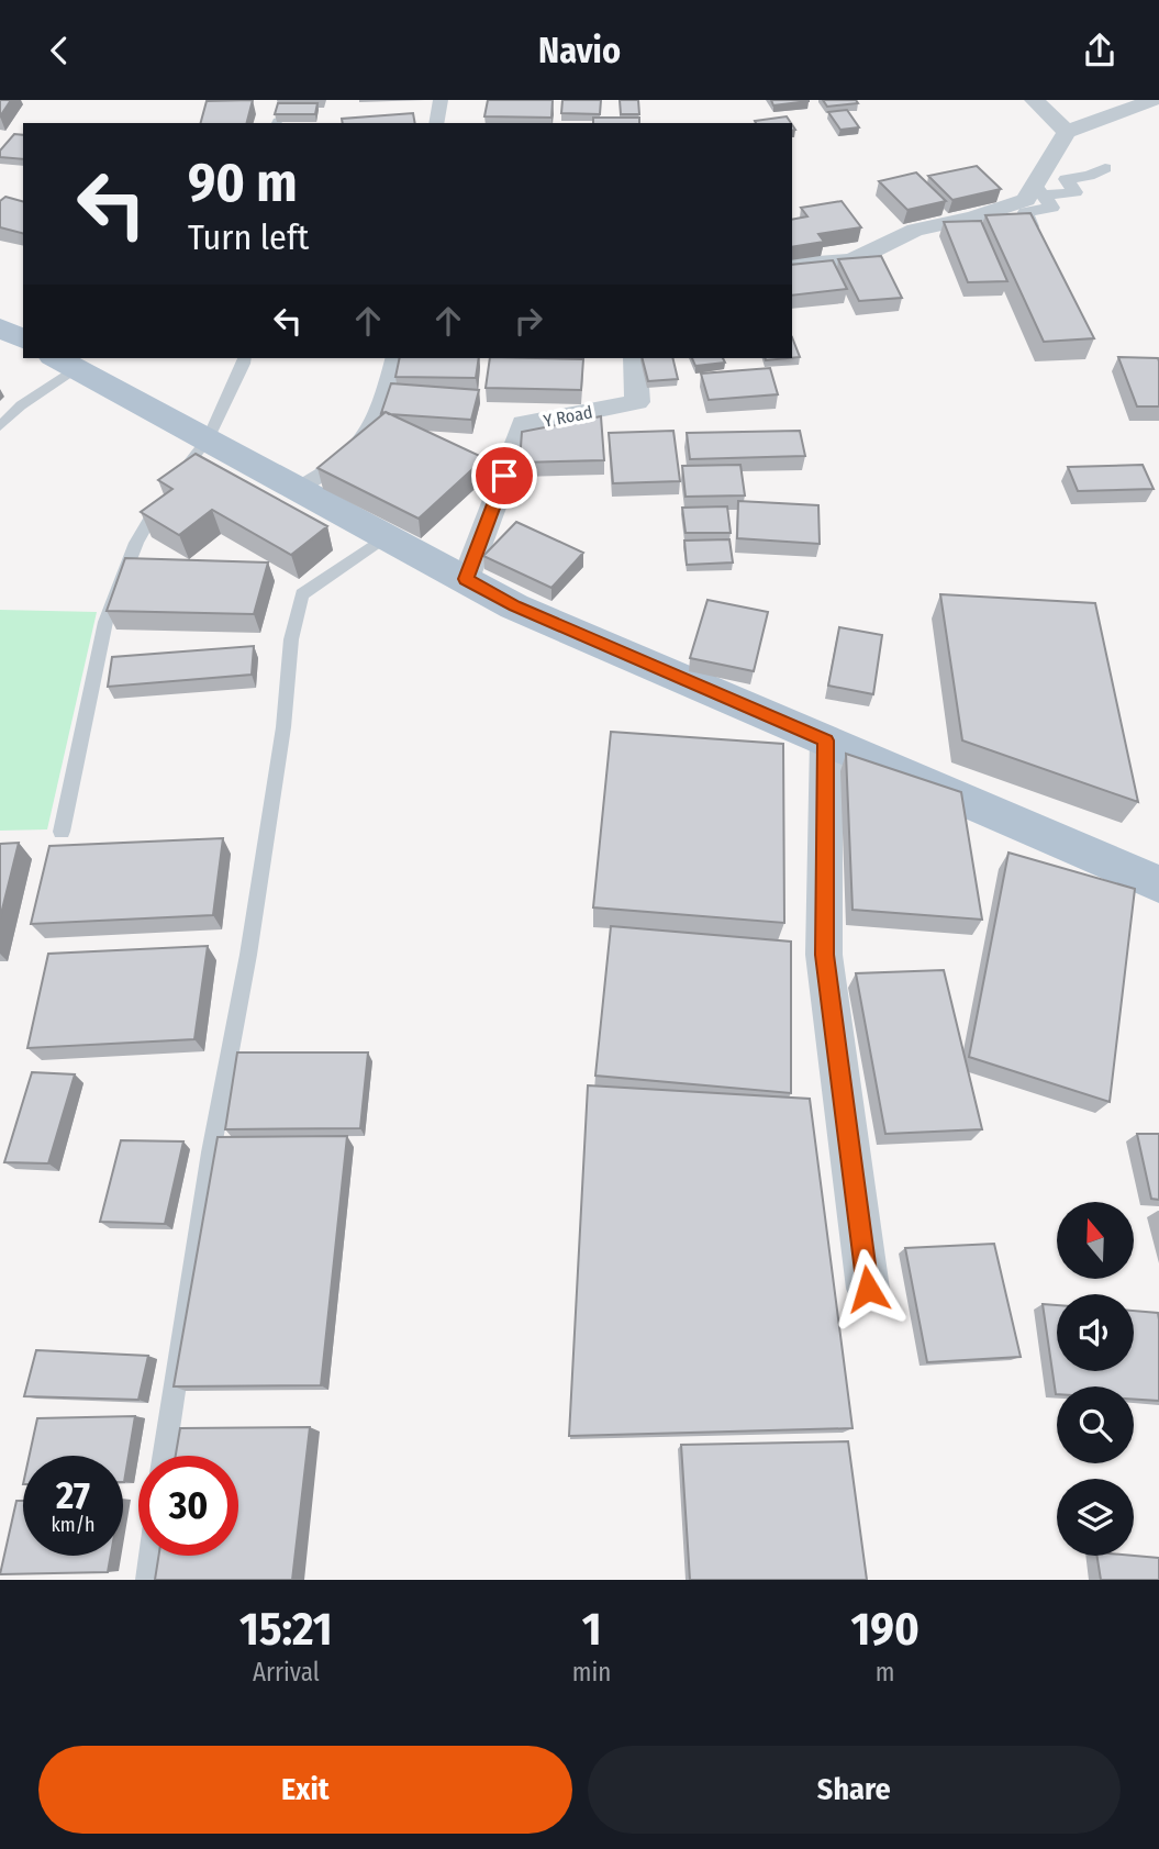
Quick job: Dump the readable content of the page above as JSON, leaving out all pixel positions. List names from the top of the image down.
{
  "streets": {
    "street": ["Y Road"]
  },
  "north": "top",
  "page": {
    "header": "Navio",
    "turn": ["90 m", "Turn left"],
    "speed": "27 km/h",
    "limit": "30",
    "eta": [
      "15:21",
      "Arrival",
      "1",
      "min",
      "190",
      "m"
    ],
    "buttons": ["Exit", "Share"]
  }
}
